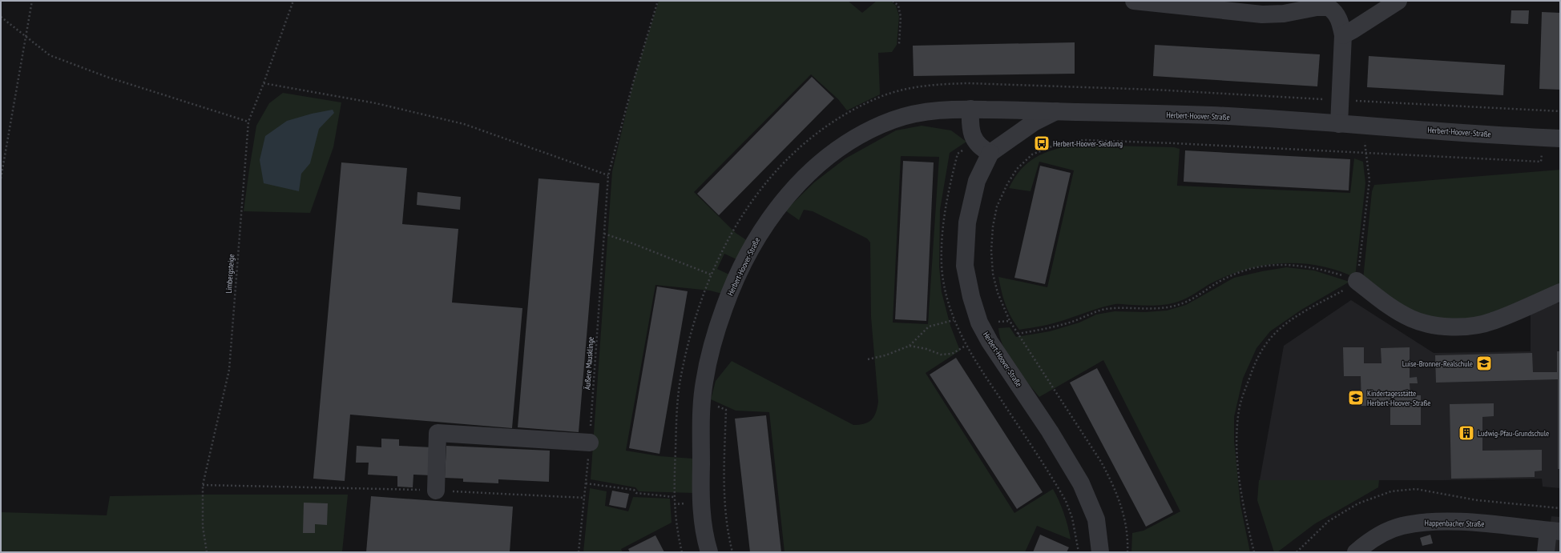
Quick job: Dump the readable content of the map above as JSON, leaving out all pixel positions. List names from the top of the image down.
{
  "streets": {
    "street": ["Herbert-Hoover-Straße", "Happenbacher Straße"],
    "path": ["Limbergsteige", "Äußere Mausklinge"]
  },
  "places": {
    "bus stop": ["Herbert-Hoover-Siedlung"],
    "school or university": ["Luise-Bronner-Realschule", "Kindertagesstätte Herbert-Hoover-Straße"],
    "building": ["Ludwig-Pfau-Grundschule"]
  }
}
